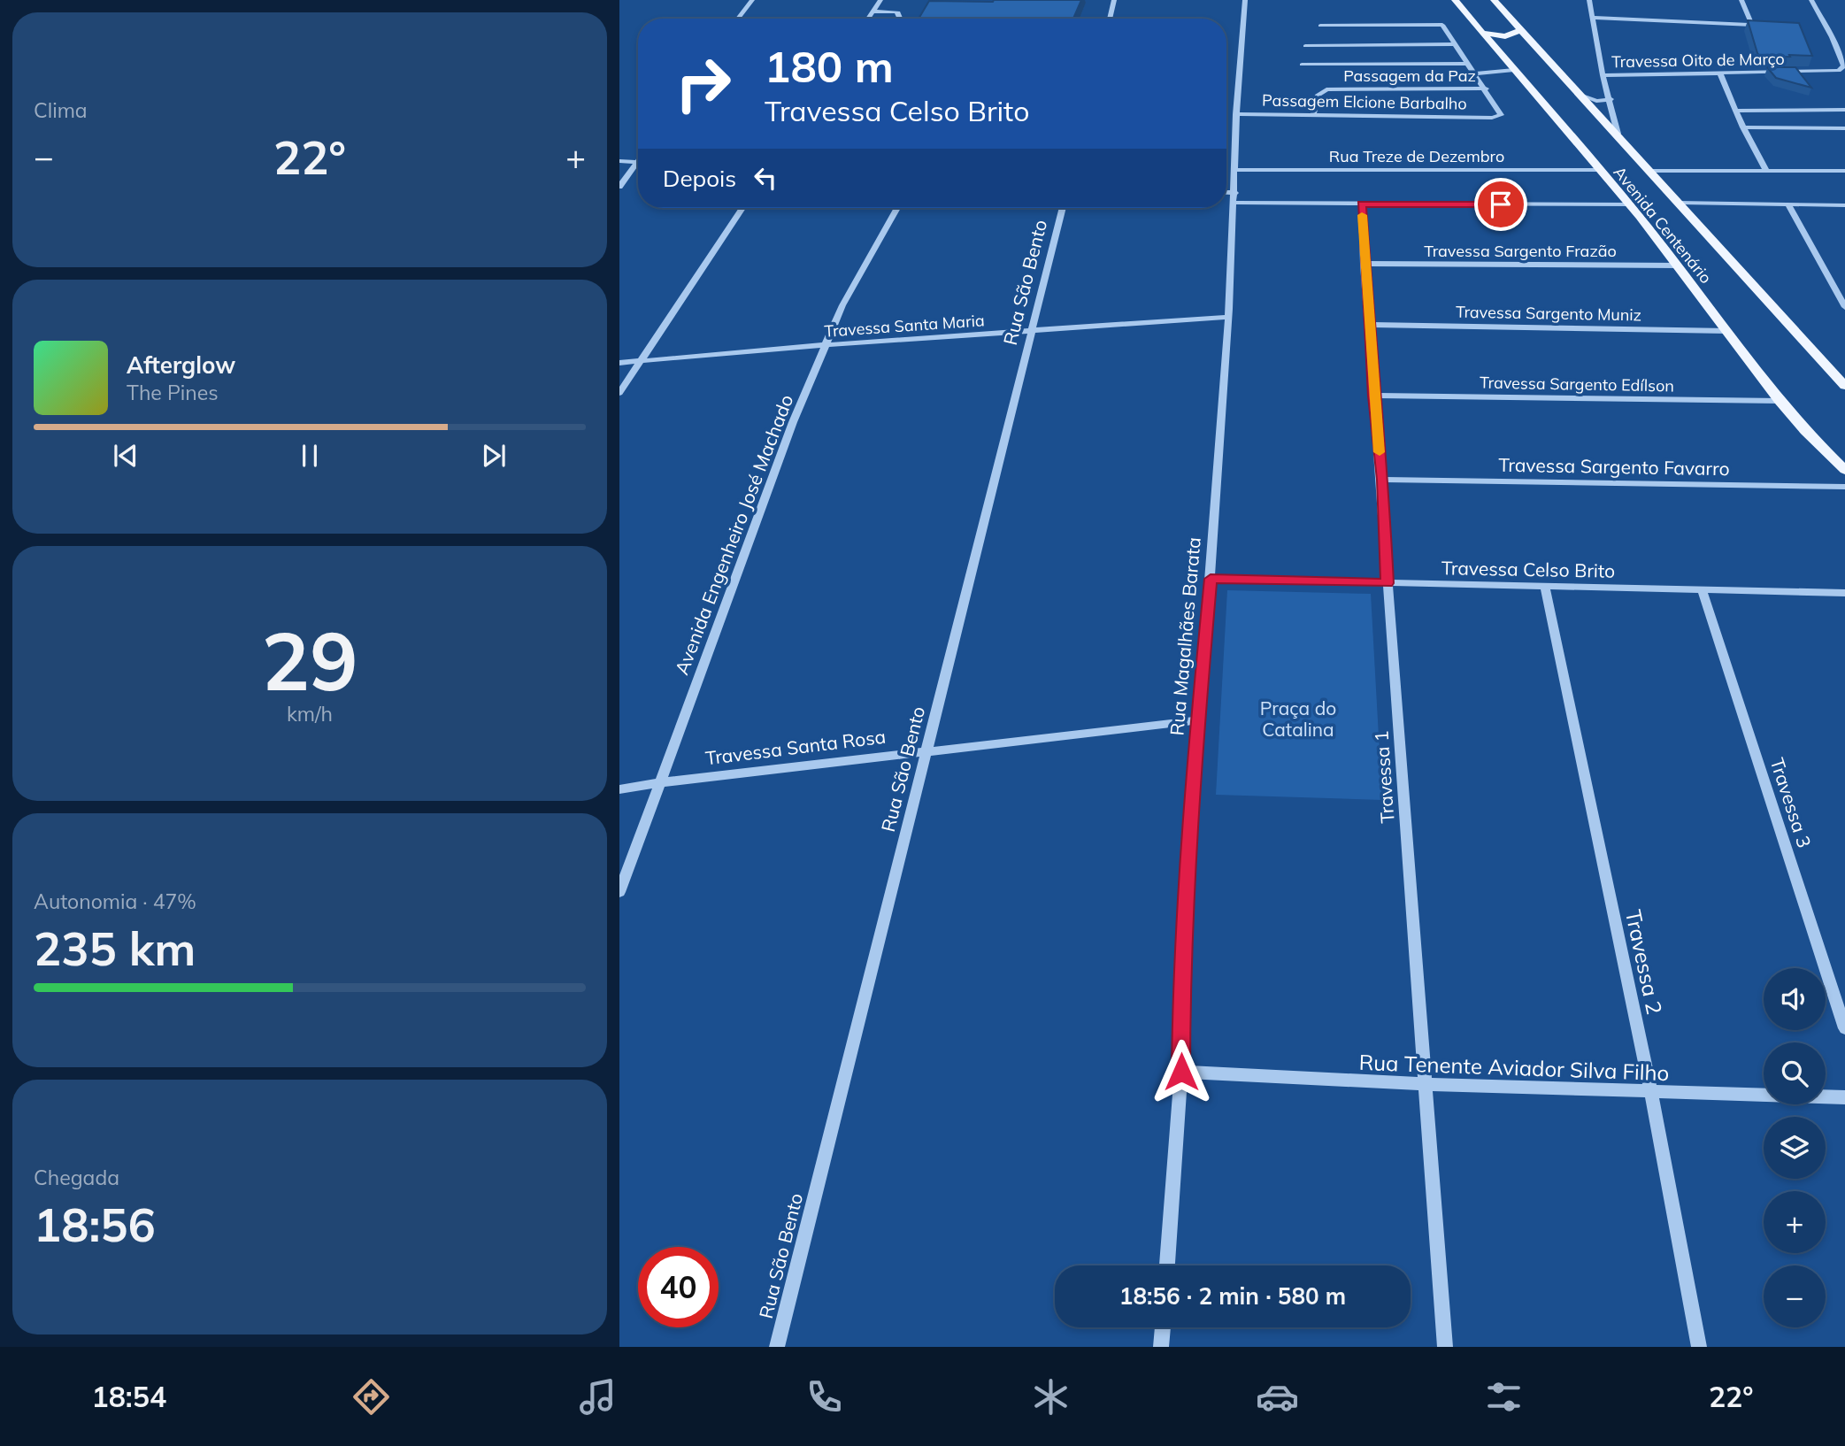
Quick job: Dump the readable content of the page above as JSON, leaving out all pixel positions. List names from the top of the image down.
{
  "streets": {
    "main road": ["Avenida Centenário"],
    "street": [
      "Travessa Oito de Março",
      "Passagem da Paz",
      "Passagem Elcione Barbalho",
      "Rua Treze de Dezembro",
      "Travessa Sargento Frazão",
      "Rua São Bento",
      "Travessa Sargento Muniz",
      "Travessa Santa Maria",
      "Travessa Sargento Edílson",
      "Travessa Sargento Favarro",
      "Avenida Engenheiro José Machado",
      "Travessa Celso Brito",
      "Rua Magalhães Barata",
      "Travessa Santa Rosa",
      "Travessa 1",
      "Travessa 3",
      "Travessa 2",
      "Rua Tenente Aviador Silva Filho"
    ]
  },
  "crossings": [
    ["Passagem da Paz", "Passagem Elcione Barbalho"],
    ["Passagem Elcione Barbalho", "Rua Magalhães Barata"],
    ["Rua Treze de Dezembro", "Avenida Centenário"],
    ["Rua Treze de Dezembro", "Rua Magalhães Barata"],
    ["Avenida Centenário", "Travessa Sargento Frazão"],
    ["Avenida Centenário", "Travessa Sargento Muniz"],
    ["Avenida Centenário", "Travessa Sargento Edílson"],
    ["Travessa Sargento Frazão", "Travessa 1"],
    ["Rua São Bento", "Travessa Santa Maria"],
    ["Rua São Bento", "Travessa Santa Rosa"],
    ["Travessa Sargento Muniz", "Travessa 1"],
    ["Travessa Santa Maria", "Avenida Engenheiro José Machado"],
    ["Travessa Santa Maria", "Rua Magalhães Barata"],
    ["Travessa Sargento Edílson", "Travessa 1"],
    ["Travessa Sargento Favarro", "Travessa 1"],
    ["Avenida Engenheiro José Machado", "Travessa Santa Rosa"],
    ["Travessa Celso Brito", "Rua Magalhães Barata"],
    ["Travessa Celso Brito", "Travessa 1"],
    ["Travessa Celso Brito", "Travessa 3"],
    ["Travessa Celso Brito", "Travessa 2"],
    ["Rua Magalhães Barata", "Travessa Santa Rosa"],
    ["Rua Magalhães Barata", "Rua Tenente Aviador Silva Filho"],
    ["Travessa 1", "Rua Tenente Aviador Silva Filho"],
    ["Travessa 2", "Rua Tenente Aviador Silva Filho"]
  ],
  "parks": ["Praça do Catalina"],
  "page": {
    "tile": [
      "Clima",
      ["29", "km/h"],
      ["Autonomia · 47%", "235 km"],
      ["Chegada", "18:56"]
    ],
    "turn": ["180 m", "Travessa Celso Brito"],
    "heat": ["−", "22°", "+"],
    "then": "Depois",
    "song": ["Afterglow", "The Pines"],
    "map_buttons": ["+", "−"],
    "limit": "40",
    "trip": "18:56 · 2 min · 580 m",
    "tabs": ["18:54", "22°"]
  }
}
